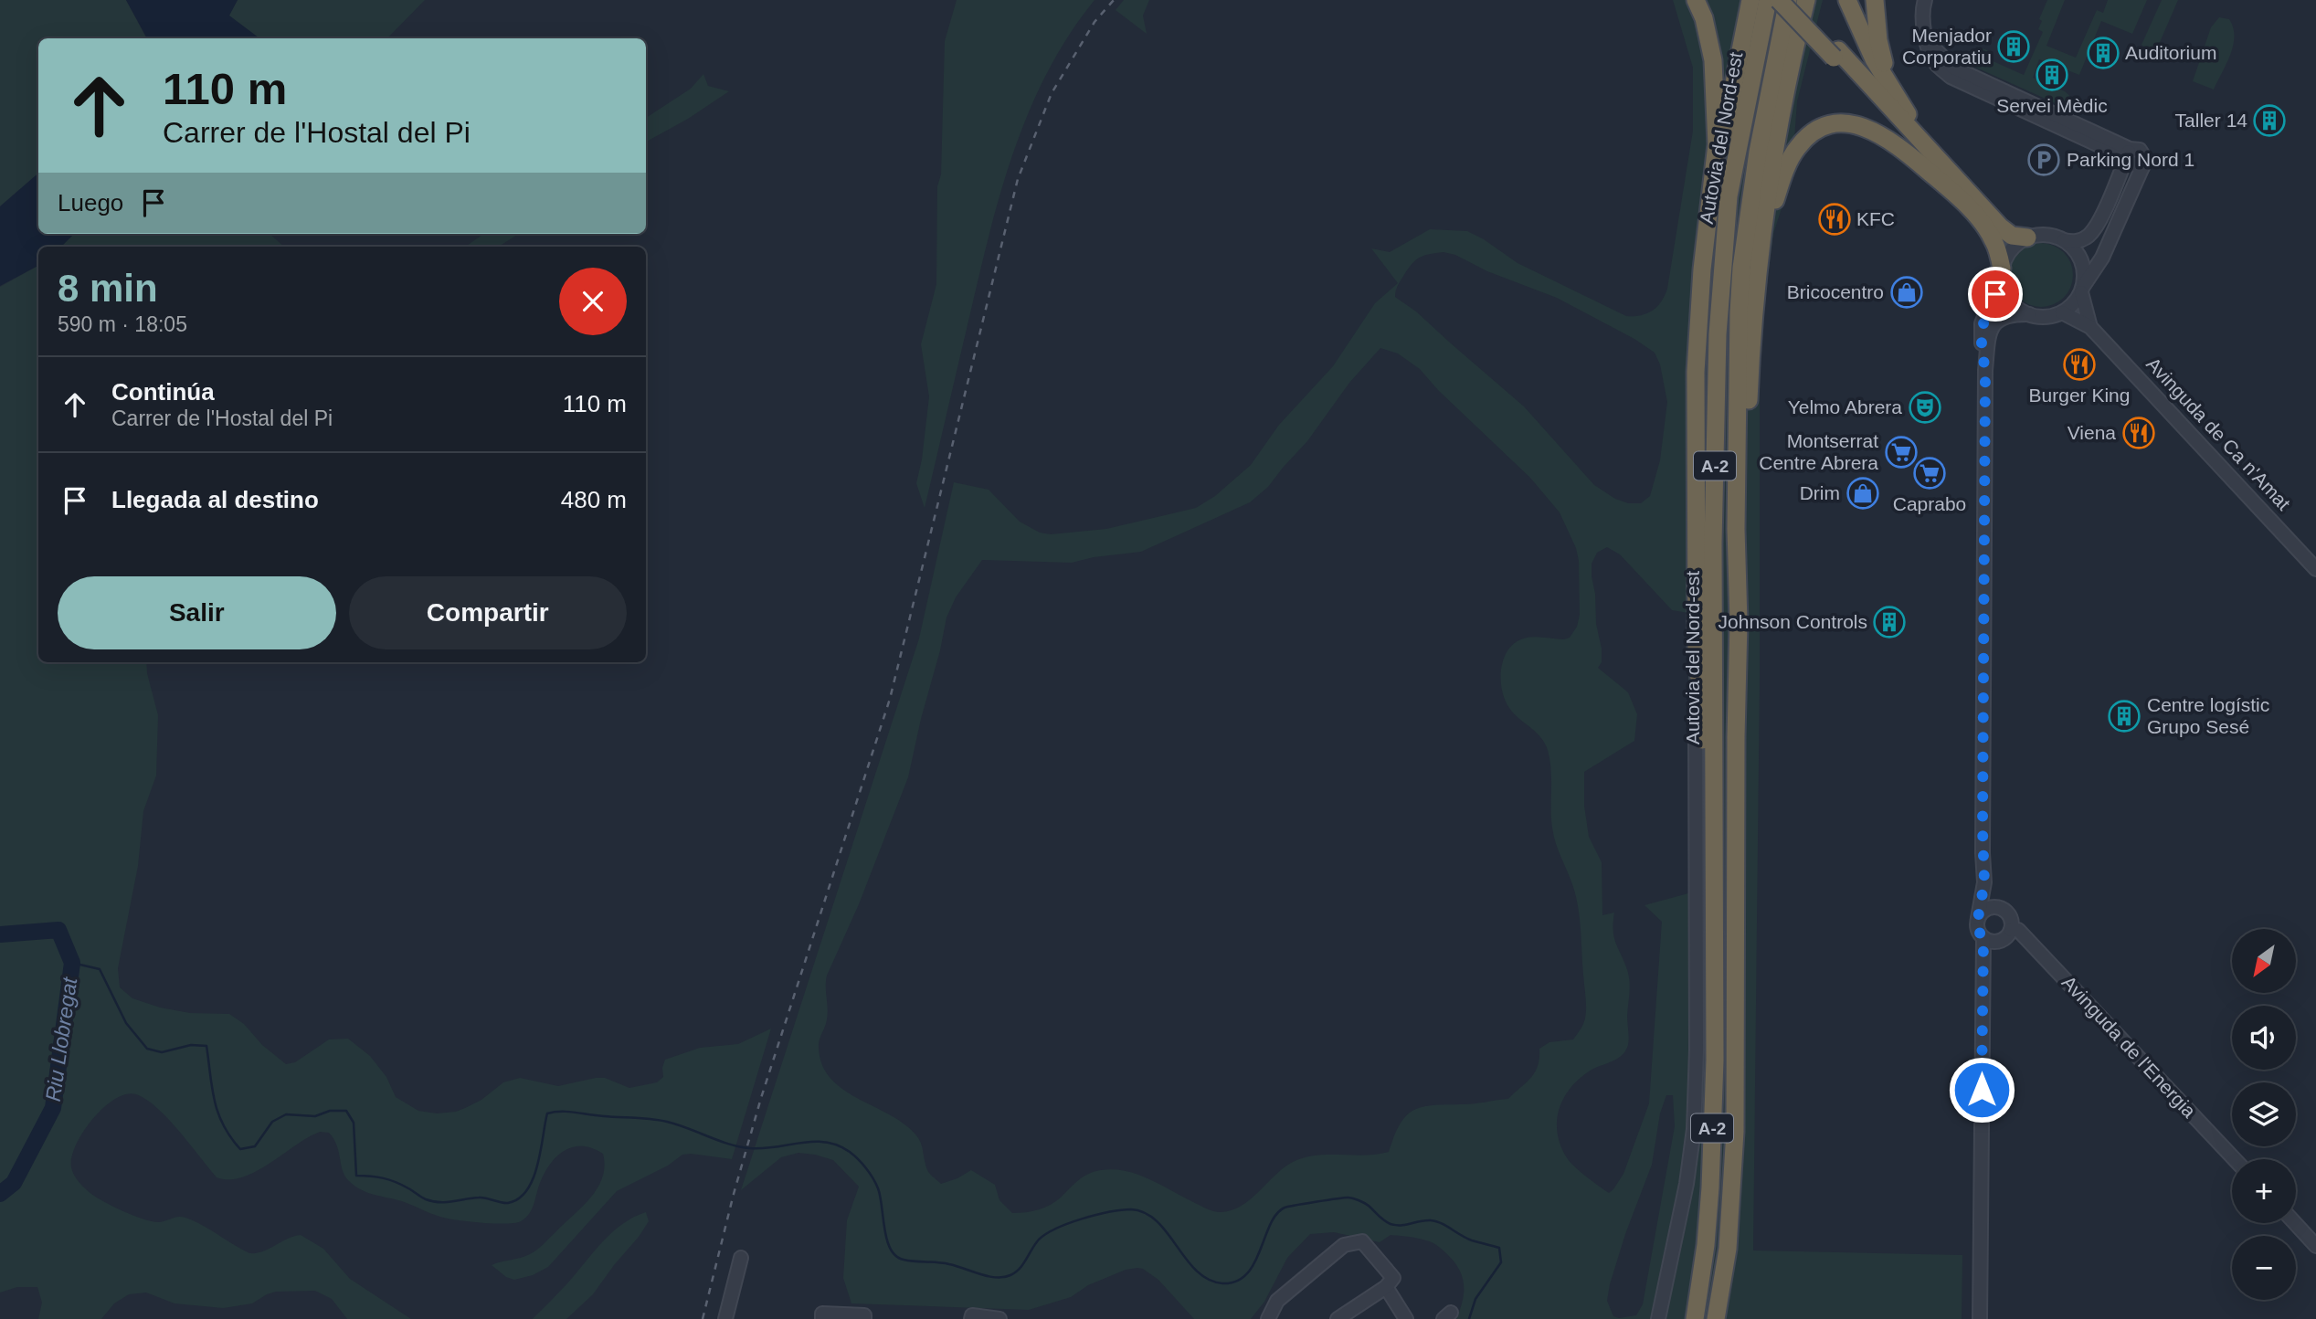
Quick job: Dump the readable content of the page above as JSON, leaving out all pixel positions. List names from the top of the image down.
{
  "streets": {
    "highway": ["Autovia del Nord-est", "A-2"],
    "street": ["Avinguda de Ca n'Amat", "Avinguda de l'Energia"]
  },
  "water": ["Riu Llobregat"],
  "places": {
    "building": [
      "Menjador Corporatiu",
      "Auditorium",
      "Servei Mèdic",
      "Taller 14",
      "Johnson Controls",
      "Centre logístic Grupo Sesé"
    ],
    "parking": ["Parking Nord 1"],
    "restaurant": ["KFC", "Burger King", "Viena"],
    "shop": ["Bricocentro", "Drim"],
    "theatre": ["Yelmo Abrera"],
    "supermarket": ["Montserrat Centre Abrera", "Caprabo"]
  },
  "north": "bottom left",
  "page": {
    "turn": ["110 m", "Carrer de l'Hostal del Pi"],
    "then": "Luego",
    "heading": ["8 min", "590 m · 18:05"],
    "list": [
      {
        "name": "Continúa",
        "note": "Carrer de l'Hostal del Pi",
        "value": "110 m"
      },
      {
        "name": "Llegada al destino",
        "value": "480 m"
      }
    ],
    "buttons": ["Salir", "Compartir"],
    "map_buttons": ["+", "−"]
  }
}
